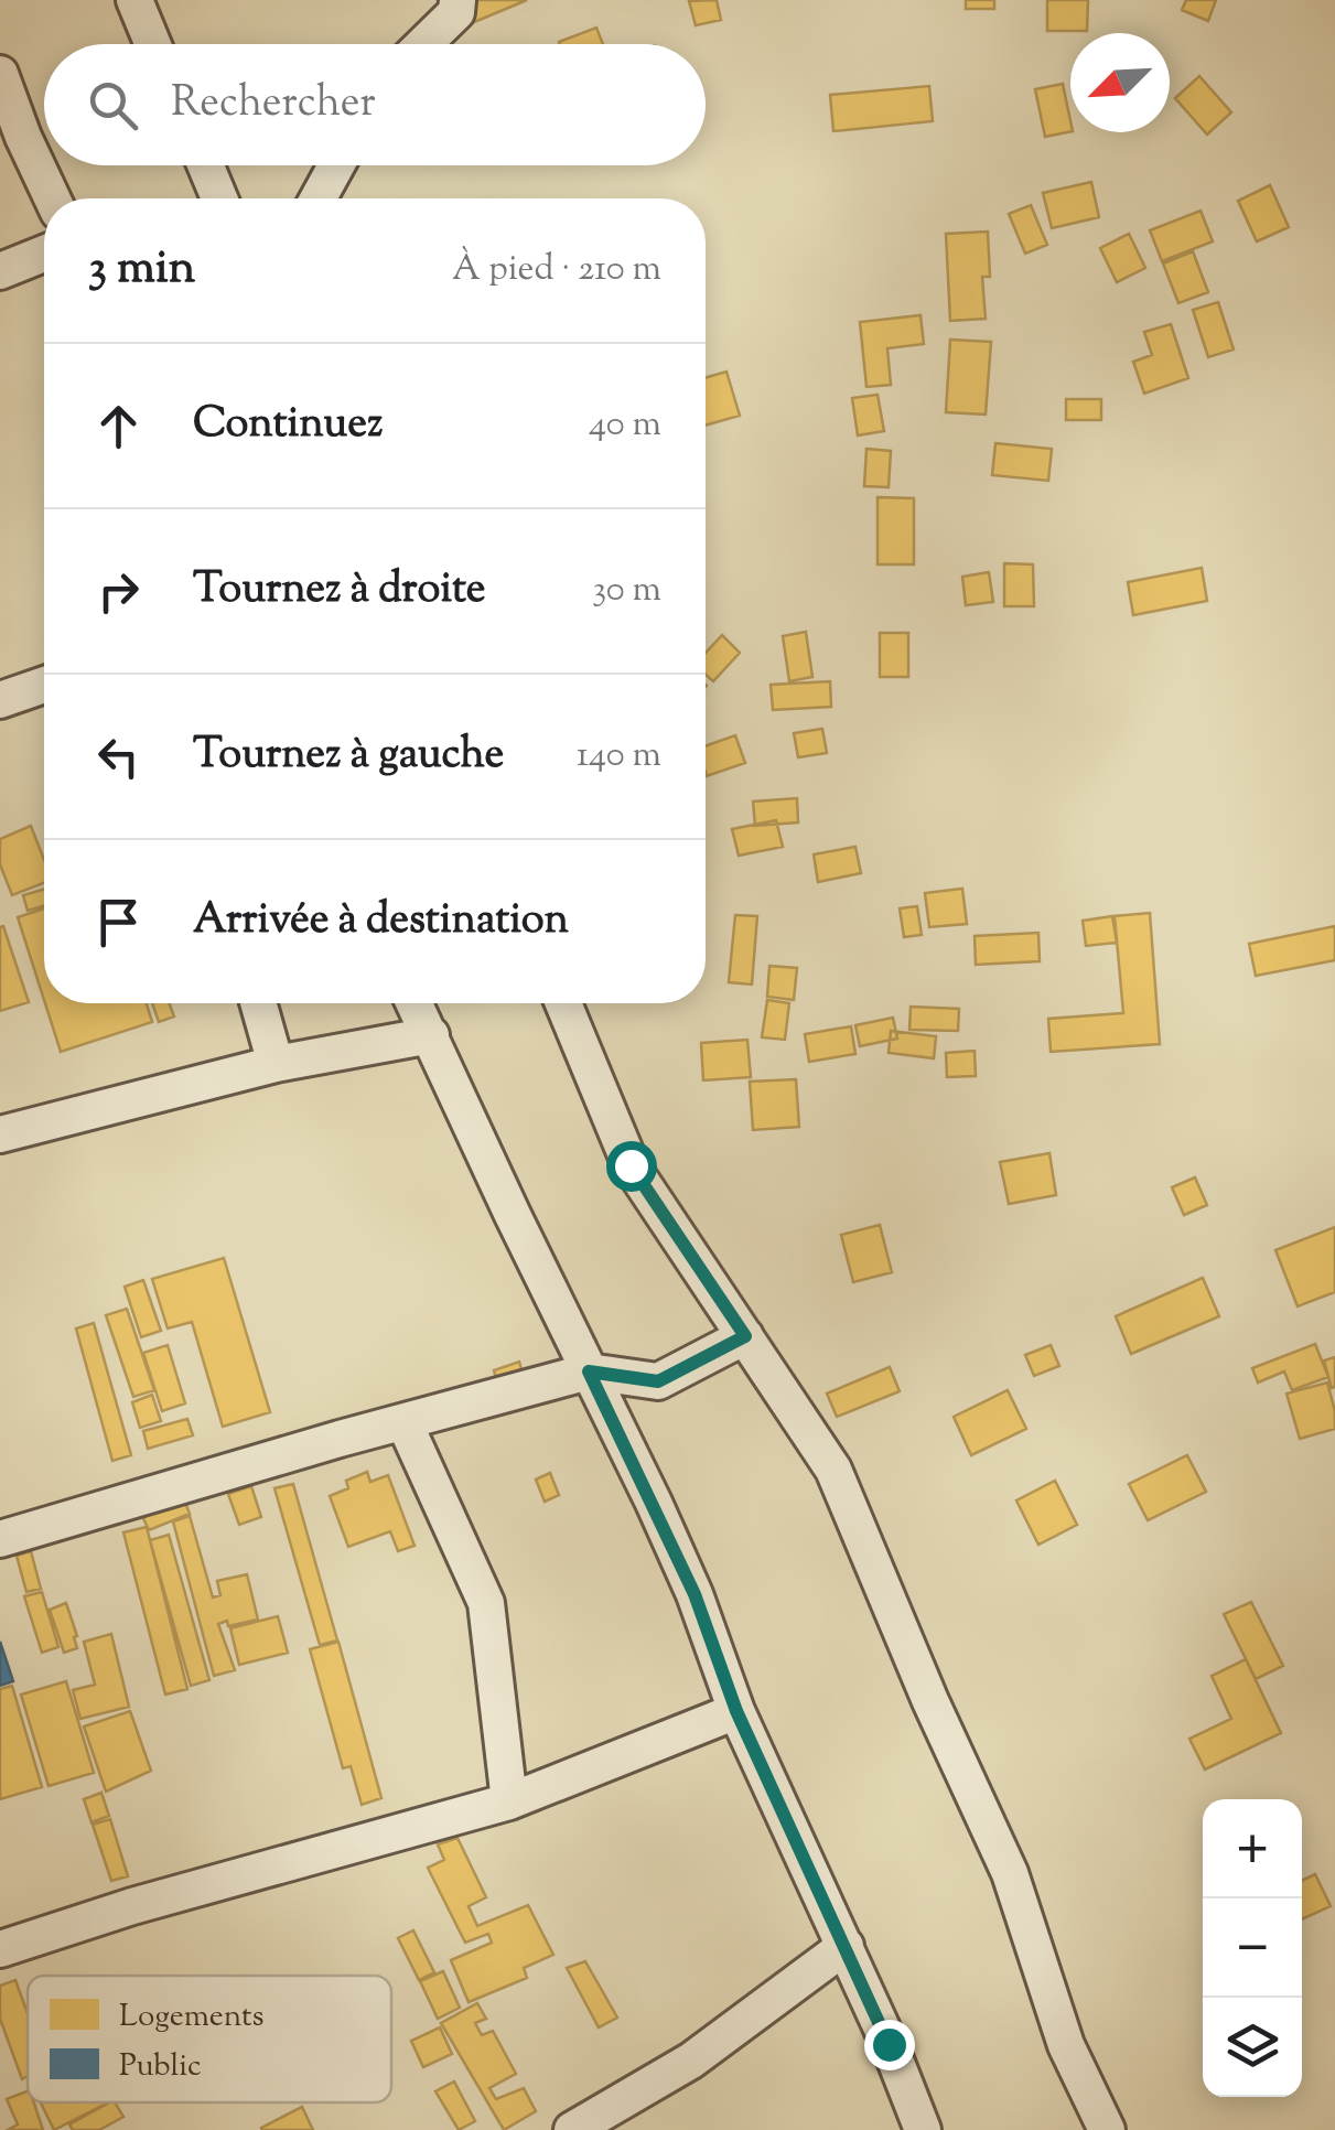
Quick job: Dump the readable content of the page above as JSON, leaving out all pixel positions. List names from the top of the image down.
{
  "legend": ["Logements", "Public"],
  "north": "bottom left",
  "page": {
    "search": "Rechercher",
    "heading": ["3 min", "À pied · 210 m"],
    "list": [
      ["Continuez", "40 m"],
      ["Tournez à droite", "30 m"],
      ["Tournez à gauche", "140 m"],
      "Arrivée à destination"
    ],
    "map_buttons": ["+", "−"]
  }
}
